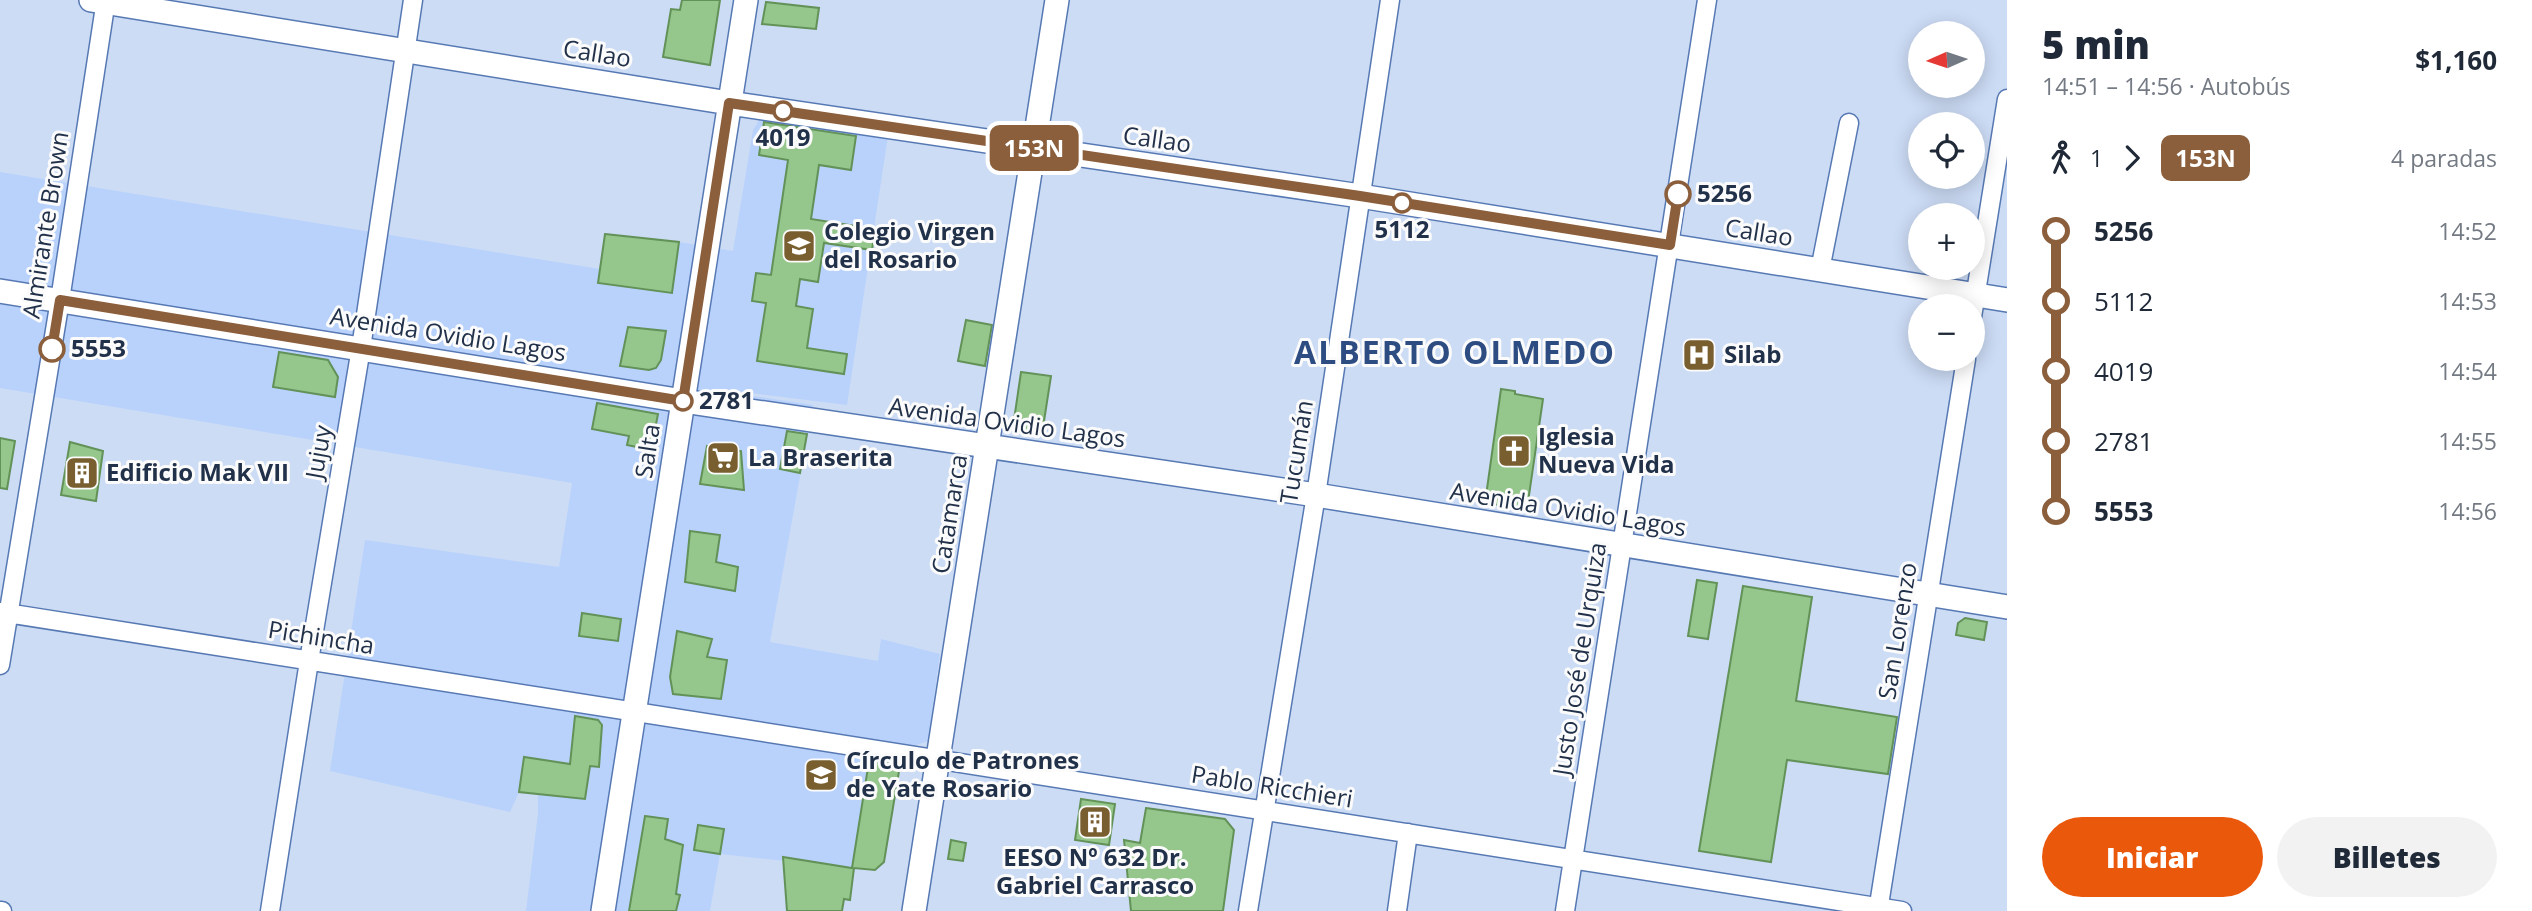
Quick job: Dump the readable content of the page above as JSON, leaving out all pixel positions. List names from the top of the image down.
{
  "streets": {
    "main road": [
      "Callao",
      "Avenida Ovidio Lagos",
      "Salta",
      "Catamarca"
    ],
    "street": [
      "Almirante Brown",
      "Jujuy",
      "Tucumán",
      "San Lorenzo",
      "Pichincha",
      "Justo José de Urquiza",
      "Pablo Ricchieri"
    ]
  },
  "crossings": [
    ["Callao", "Almirante Brown"],
    ["Callao", "Salta"],
    ["Callao", "Jujuy"],
    ["Callao", "Tucumán"],
    ["Callao", "Catamarca"],
    ["Callao", "Justo José de Urquiza"],
    ["Almirante Brown", "Avenida Ovidio Lagos"],
    ["Almirante Brown", "Pichincha"],
    ["Avenida Ovidio Lagos", "Salta"],
    ["Avenida Ovidio Lagos", "Jujuy"],
    ["Avenida Ovidio Lagos", "Tucumán"],
    ["Avenida Ovidio Lagos", "Catamarca"],
    ["Avenida Ovidio Lagos", "San Lorenzo"],
    ["Avenida Ovidio Lagos", "Justo José de Urquiza"],
    ["Salta", "Pichincha"],
    ["Salta", "Pablo Ricchieri"],
    ["Jujuy", "Pichincha"],
    ["Tucumán", "Pablo Ricchieri"],
    ["Catamarca", "Pablo Ricchieri"],
    ["San Lorenzo", "Pablo Ricchieri"],
    ["Pichincha", "Pablo Ricchieri"],
    ["Justo José de Urquiza", "Pablo Ricchieri"]
  ],
  "districts": ["ALBERTO OLMEDO"],
  "places": {
    "other": [
      "4019",
      "5256",
      "5112",
      "5553",
      "2781"
    ],
    "school or university": ["Colegio Virgen del Rosario", "Círculo de Patrones de Yate Rosario"],
    "hospital": ["Silab"],
    "church": ["Iglesia Nueva Vida"],
    "supermarket": ["La Braserita"],
    "building": ["Edificio Mak VII", "EESO Nº 632 Dr. Gabriel Carrasco"]
  },
  "lines": ["bus line 153N"],
  "north": "left",
  "page": {
    "on_map": "153N",
    "heading": ["5 min", "14:51 – 14:56 · Autobús", "$1,160"],
    "map_buttons": ["+", "−"],
    "legs": ["1", "153N", "4 paradas"],
    "list": [
      {
        "name": "5256",
        "value": "14:52"
      },
      {
        "name": "5112",
        "value": "14:53"
      },
      {
        "name": "4019",
        "value": "14:54"
      },
      {
        "name": "2781",
        "value": "14:55"
      },
      {
        "name": "5553",
        "value": "14:56"
      }
    ],
    "buttons": ["Iniciar", "Billetes"]
  }
}
